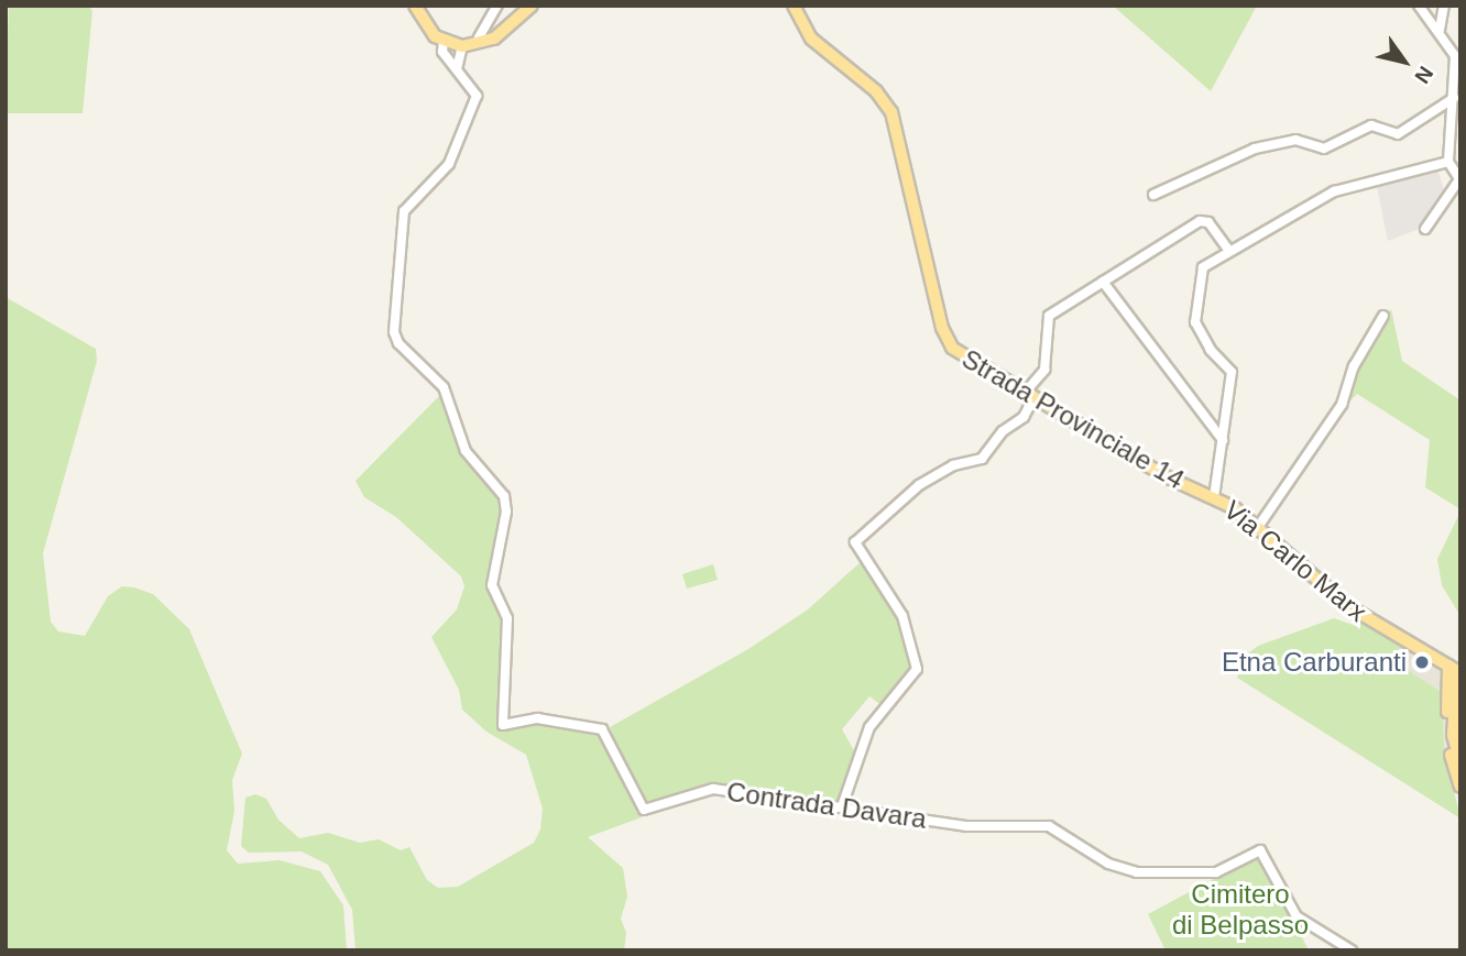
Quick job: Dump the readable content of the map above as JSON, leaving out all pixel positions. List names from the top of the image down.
{
  "streets": {
    "main road": ["Strada Provinciale 14", "Via Carlo Marx"],
    "street": ["Contrada Davara"]
  },
  "crossings": [
    ["Strada Provinciale 14", "Via Carlo Marx"]
  ],
  "parks": ["Cimitero di Belpasso"],
  "places": ["Etna Carburanti"],
  "north": "bottom right"
}
